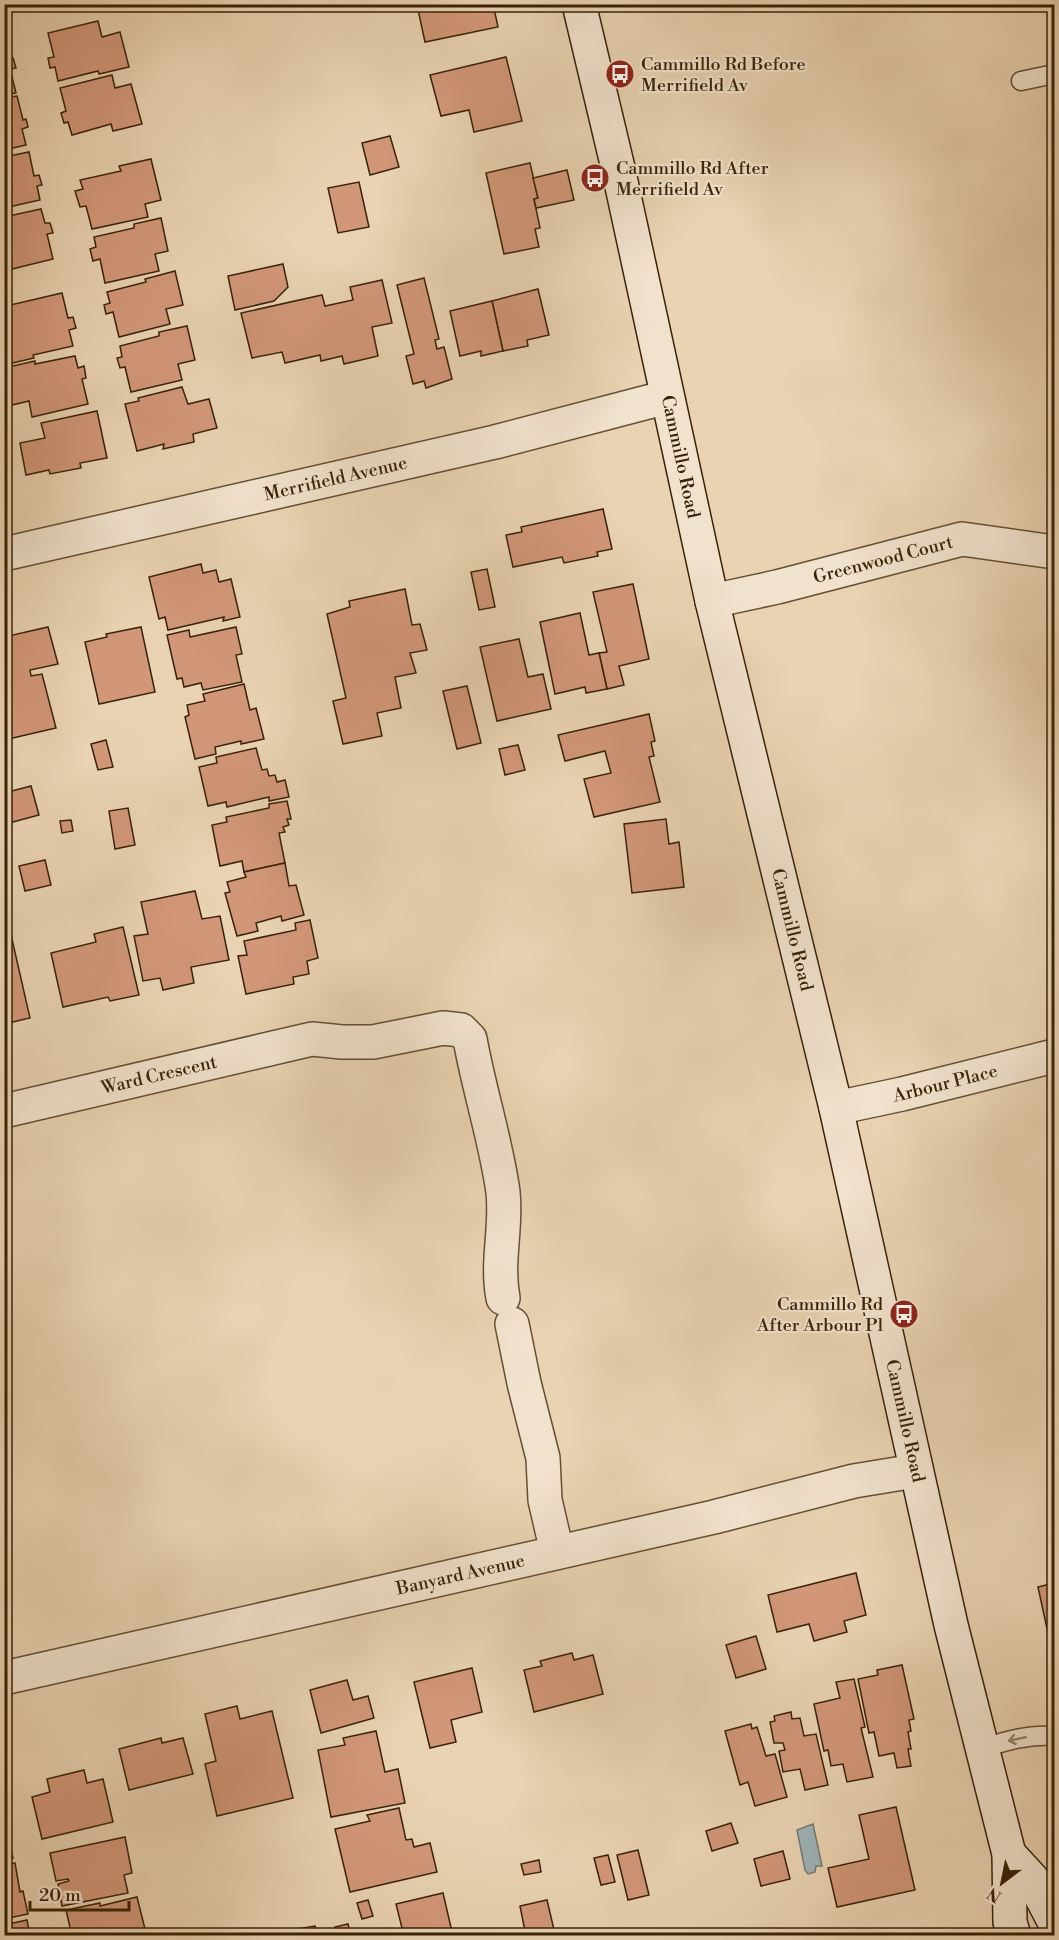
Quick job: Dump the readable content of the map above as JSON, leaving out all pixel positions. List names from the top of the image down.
{
  "streets": {
    "street": [
      "Cammillo Road",
      "Merrifield Avenue",
      "Greenwood Court",
      "Ward Crescent",
      "Arbour Place",
      "Banyard Avenue"
    ]
  },
  "crossings": [
    ["Cammillo Road", "Merrifield Avenue"],
    ["Cammillo Road", "Greenwood Court"],
    ["Cammillo Road", "Arbour Place"],
    ["Cammillo Road", "Banyard Avenue"],
    ["Ward Crescent", "Banyard Avenue"]
  ],
  "places": {
    "bus stop": ["Cammillo Rd Before Merrifield Av", "Cammillo Rd After Merrifield Av", "Cammillo Rd After Arbour Pl"]
  },
  "scale_bar": "20 m",
  "north": "bottom left"
}
